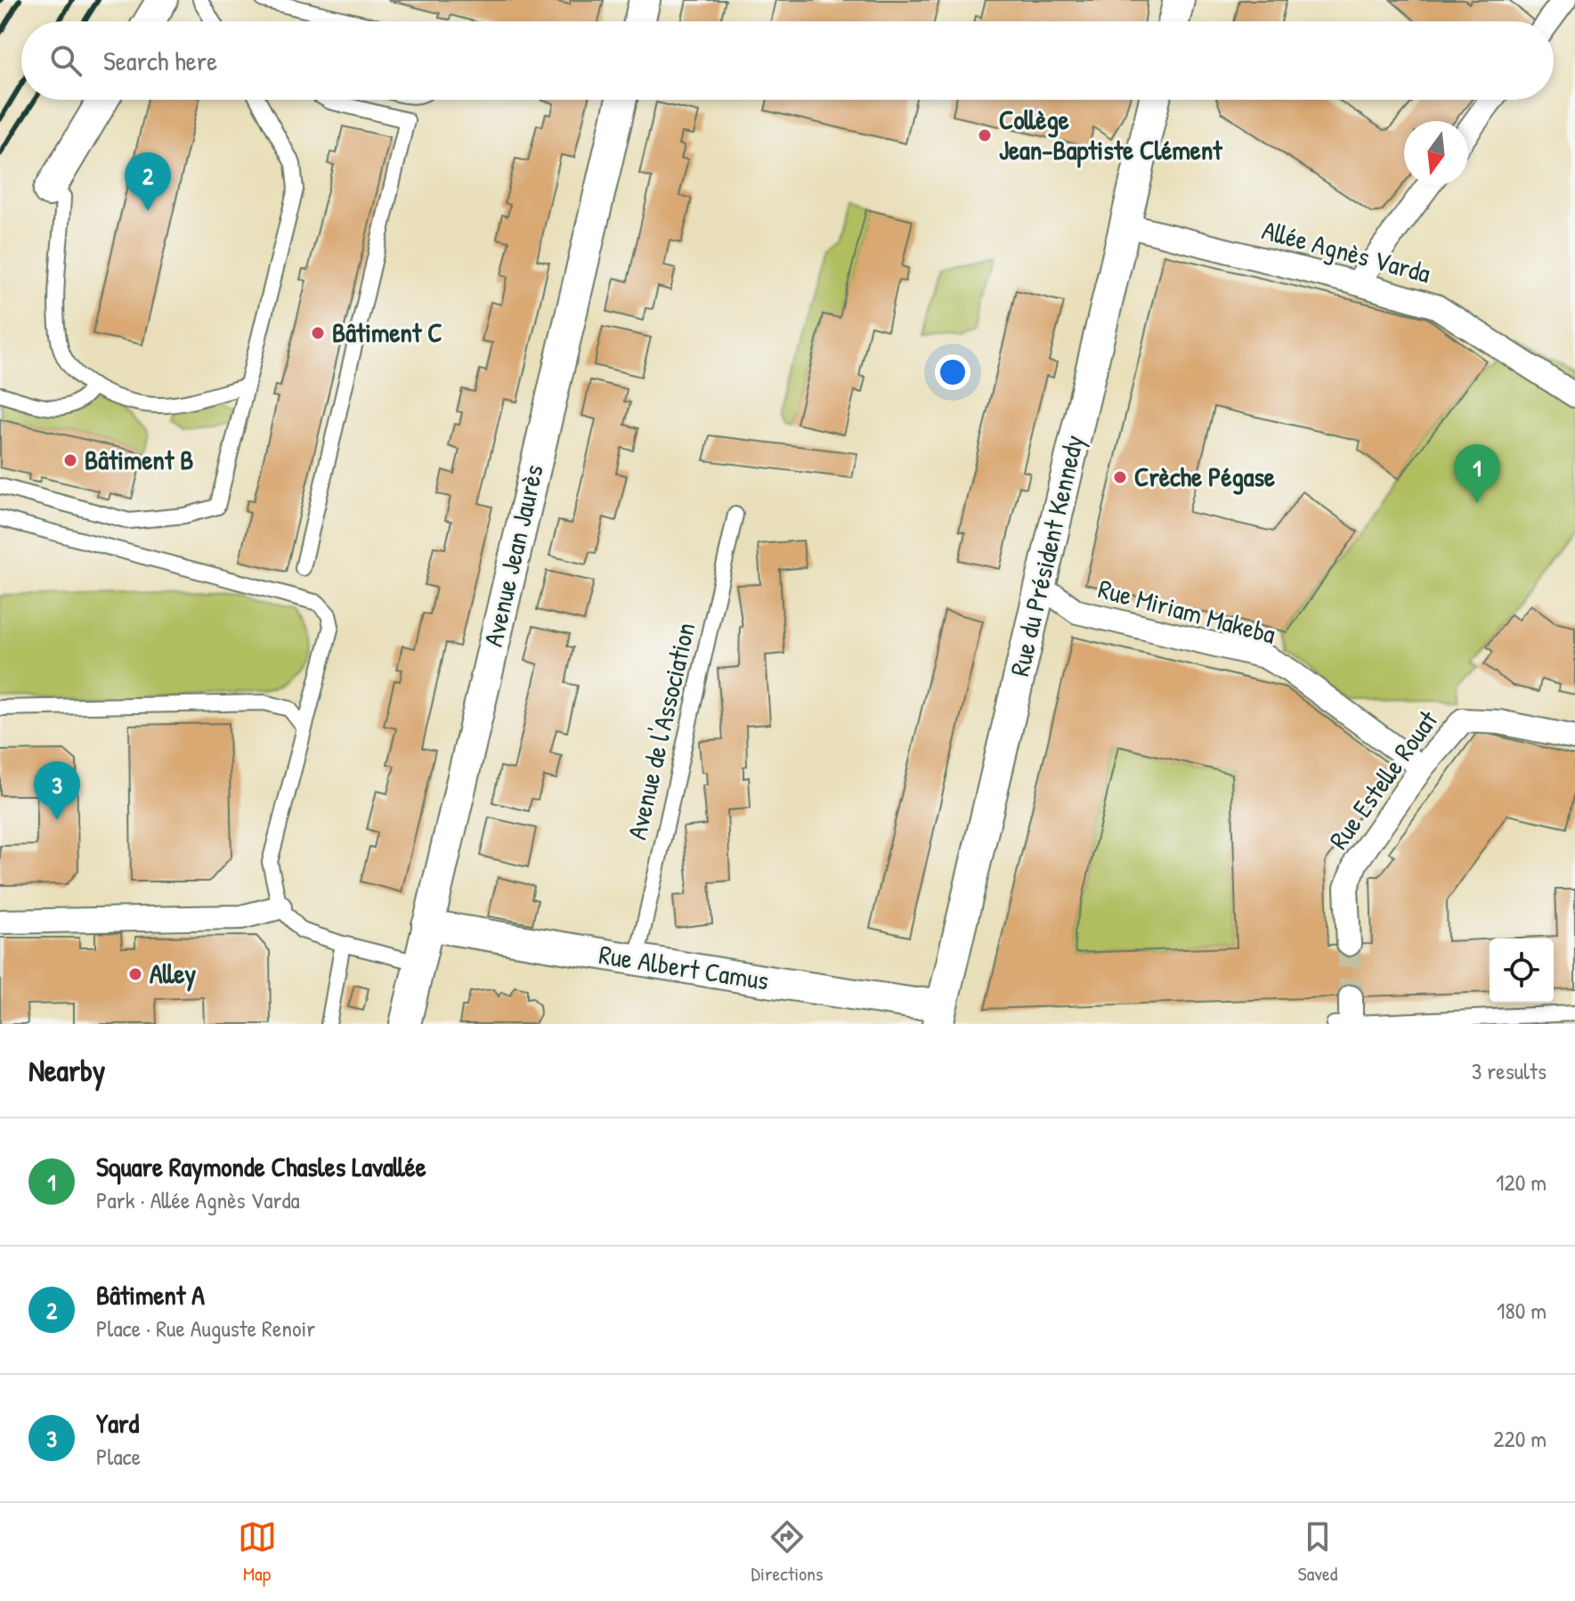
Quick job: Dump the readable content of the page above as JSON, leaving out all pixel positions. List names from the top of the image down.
{
  "streets": {
    "street": [
      "Allée Agnès Varda",
      "Avenue Jean Jaurès",
      "Rue du Président Kennedy",
      "Rue Miriam Makeba",
      "Rue Estelle Rouat",
      "Rue Albert Camus"
    ],
    "lane": ["Avenue de l'Association"]
  },
  "crossings": [
    ["Allée Agnès Varda", "Rue du Président Kennedy"],
    ["Avenue Jean Jaurès", "Rue Albert Camus"],
    ["Rue du Président Kennedy", "Rue Miriam Makeba"],
    ["Rue du Président Kennedy", "Rue Albert Camus"],
    ["Rue Miriam Makeba", "Rue Estelle Rouat"],
    ["Avenue de l'Association", "Rue Albert Camus"]
  ],
  "places": [
    "Collège Jean-Baptiste Clément",
    "Bâtiment C",
    "Bâtiment B",
    "Crèche Pégase",
    "Alley"
  ],
  "north": "bottom",
  "page": {
    "search": "Search here",
    "pins": ["2", "1", "3"],
    "heading": ["Nearby", "3 results"],
    "list": [
      {
        "mark": "1",
        "name": "Square Raymonde Chasles Lavallée",
        "note": "Park · Allée Agnès Varda",
        "value": "120 m"
      },
      {
        "mark": "2",
        "name": "Bâtiment A",
        "note": "Place · Rue Auguste Renoir",
        "value": "180 m"
      },
      {
        "mark": "3",
        "name": "Yard",
        "note": "Place",
        "value": "220 m"
      }
    ],
    "nav": ["Map", "Directions", "Saved"]
  }
}
